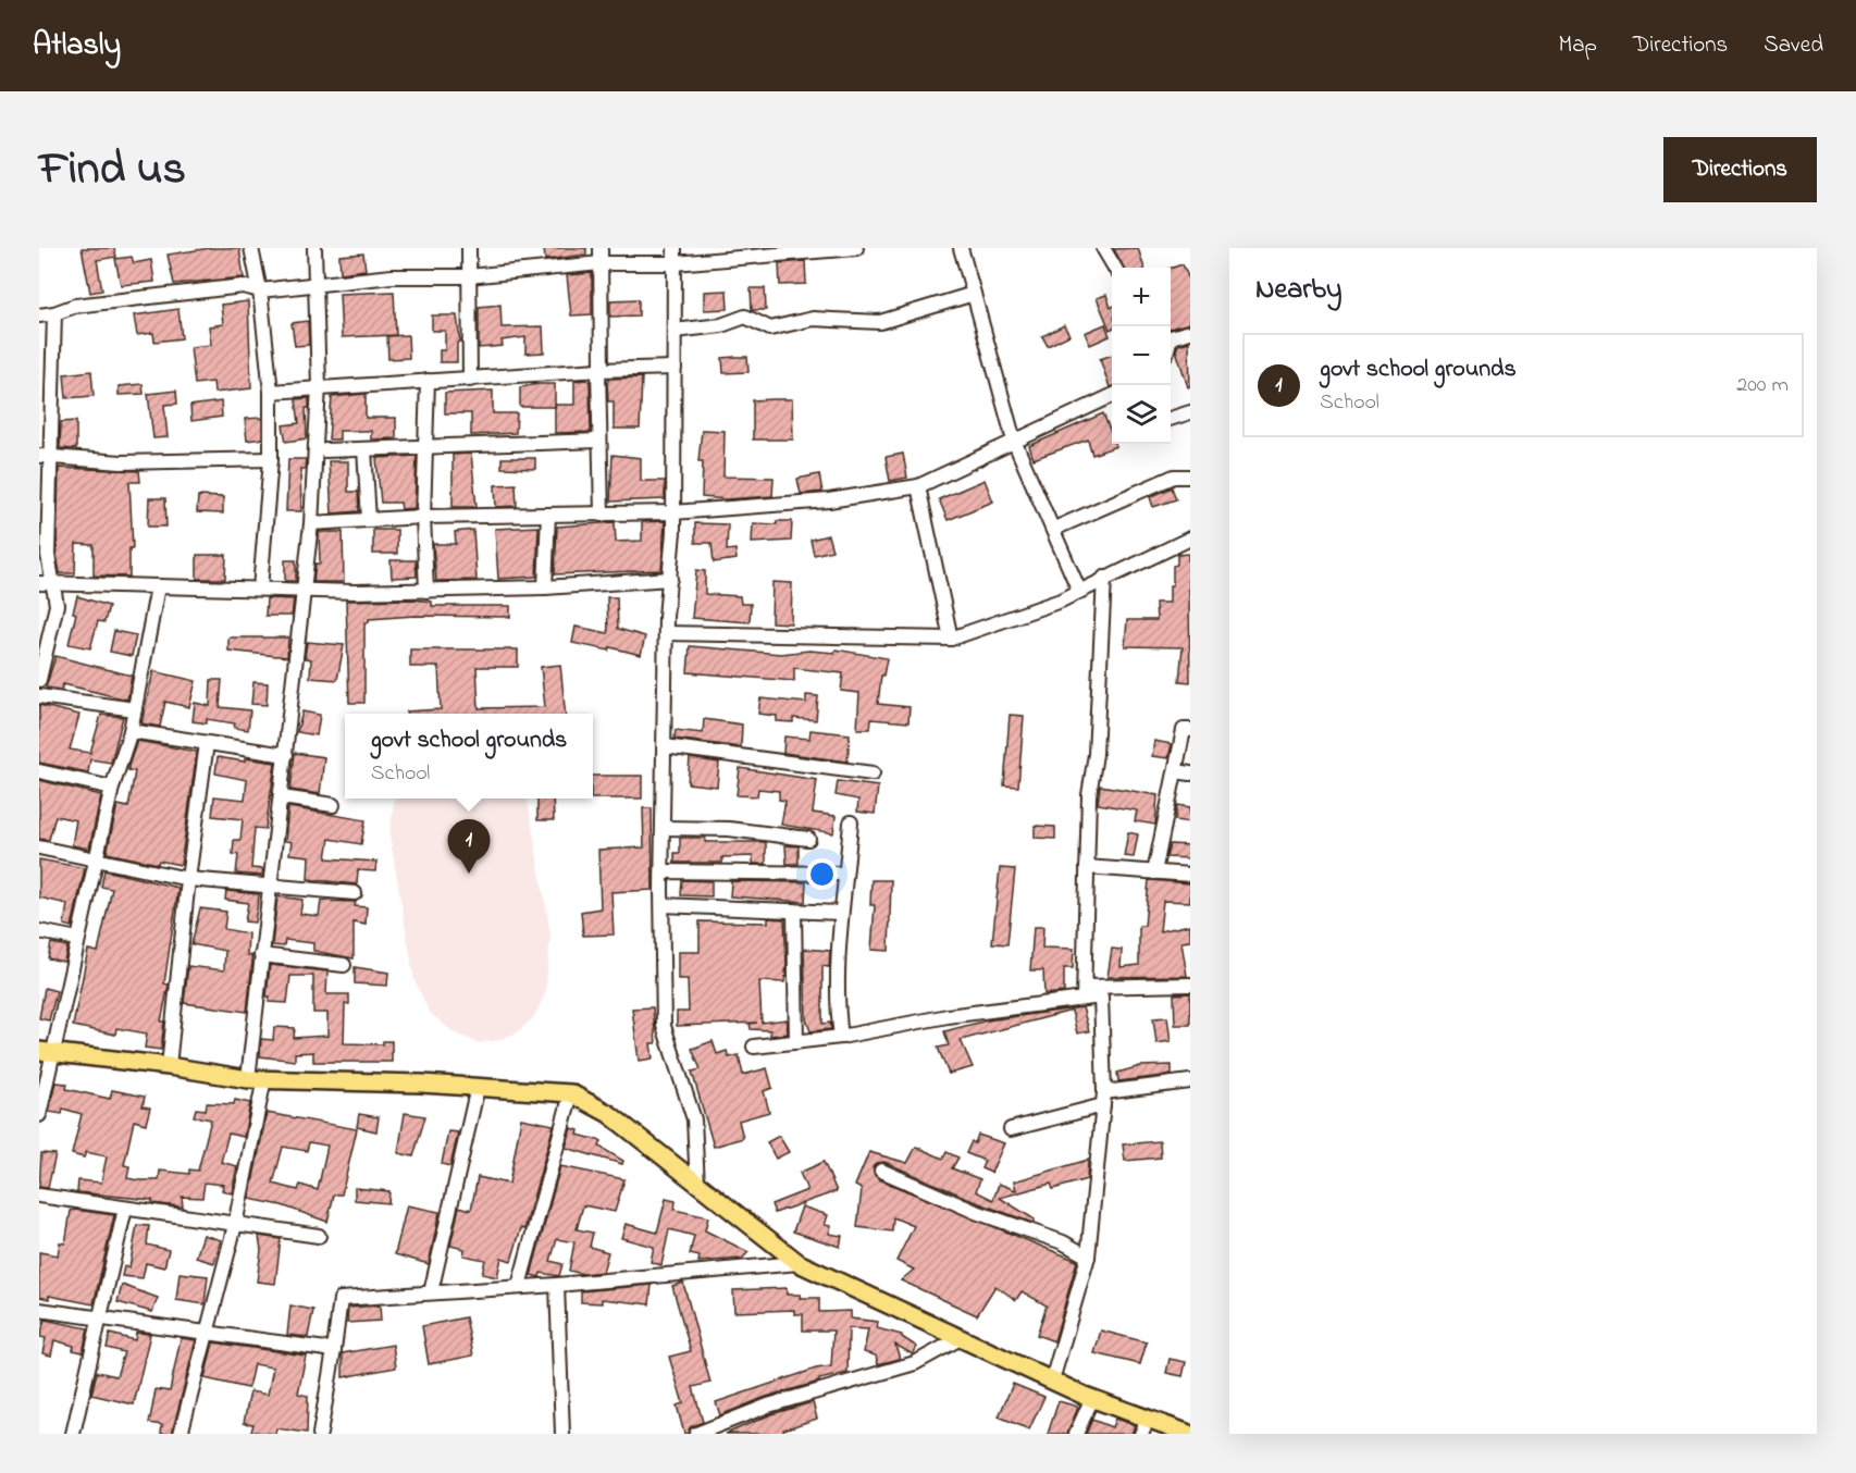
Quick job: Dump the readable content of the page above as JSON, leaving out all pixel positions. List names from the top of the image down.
{
  "page": {
    "header": "Atlasly",
    "nav": ["Map", "Directions", "Saved"],
    "title": "Find us",
    "buttons": "Directions",
    "heading": "Nearby",
    "map_buttons": ["+", "−"],
    "list": [
      {
        "mark": "1",
        "name": "govt school grounds",
        "note": "School",
        "value": "200 m"
      }
    ],
    "popup": ["govt school grounds", "School"],
    "pins": "1"
  }
}
